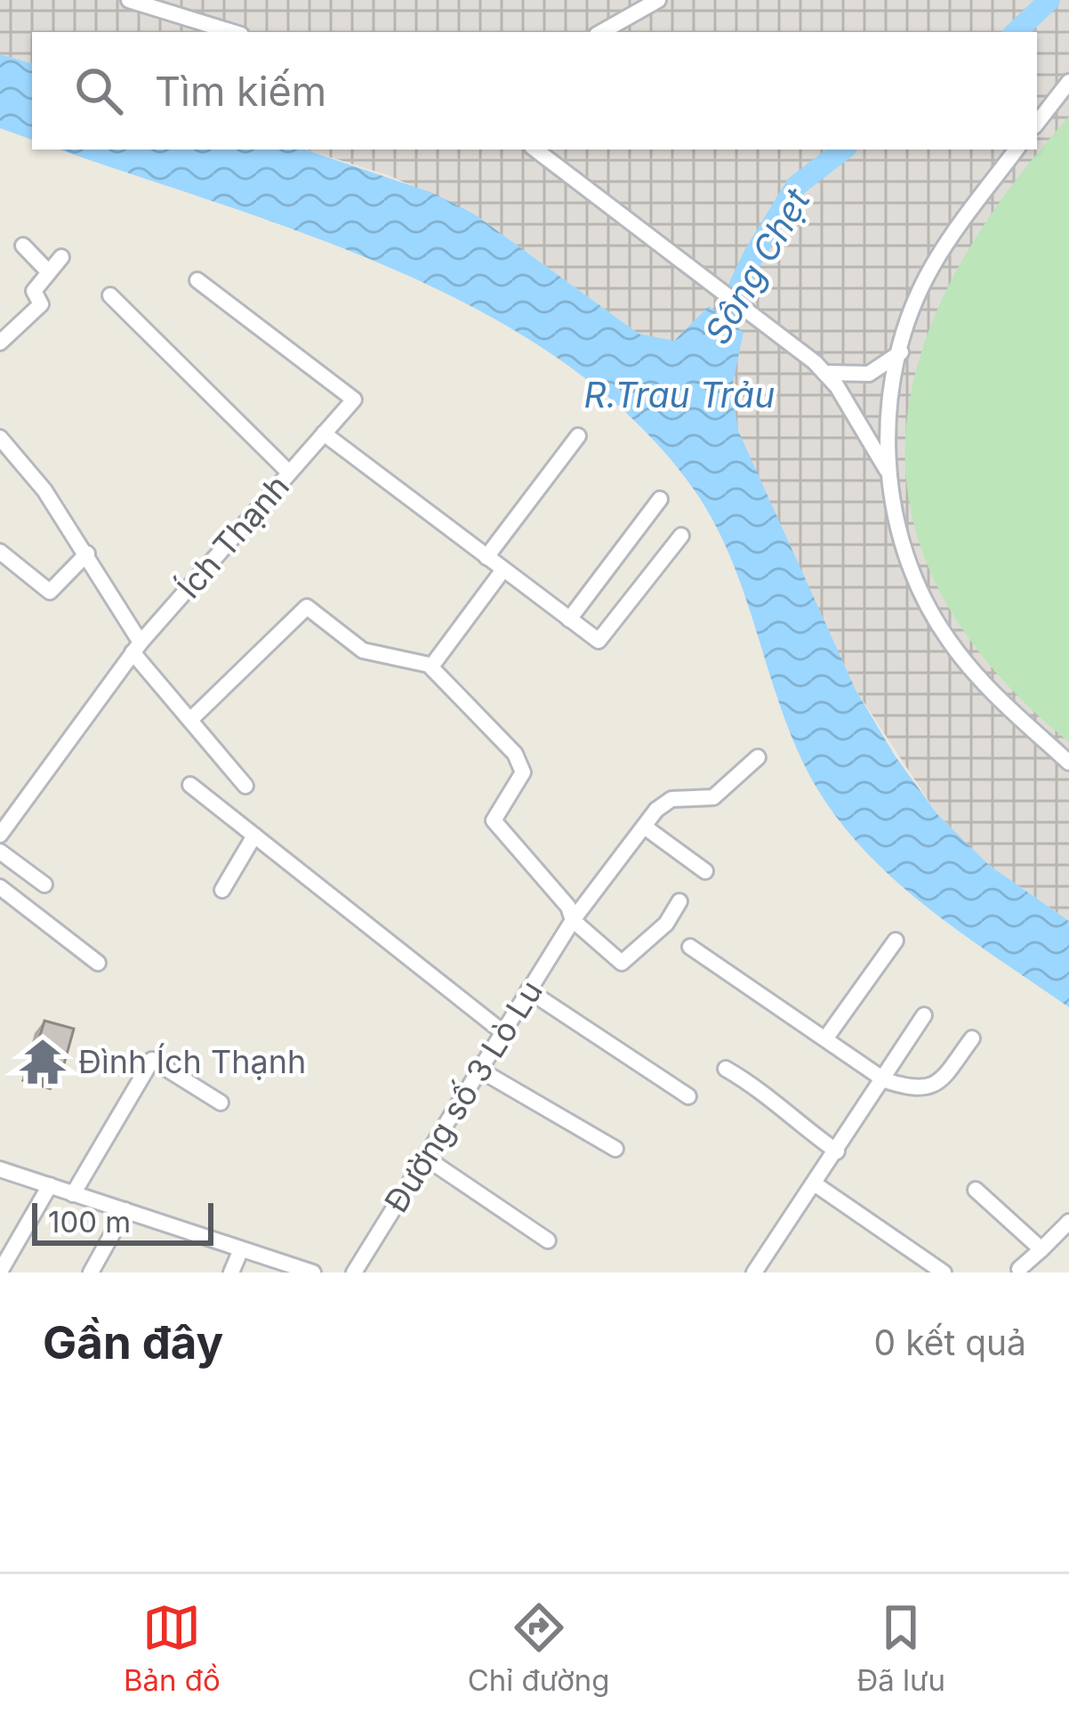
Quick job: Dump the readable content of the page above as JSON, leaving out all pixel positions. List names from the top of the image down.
{
  "streets": {
    "street": ["Ích Thạnh", "Đường số 3 Lò Lu"]
  },
  "water": ["Sông Chẹt", "R.Trau Trảu"],
  "places": {
    "temple": ["Đình Ích Thạnh"]
  },
  "scale_bar": "100 m",
  "page": {
    "search": "Tìm kiếm",
    "scale": "100 m",
    "heading": ["Gần đây", "0 kết quả"],
    "nav": ["Bản đồ", "Chỉ đường", "Đã lưu"]
  }
}
